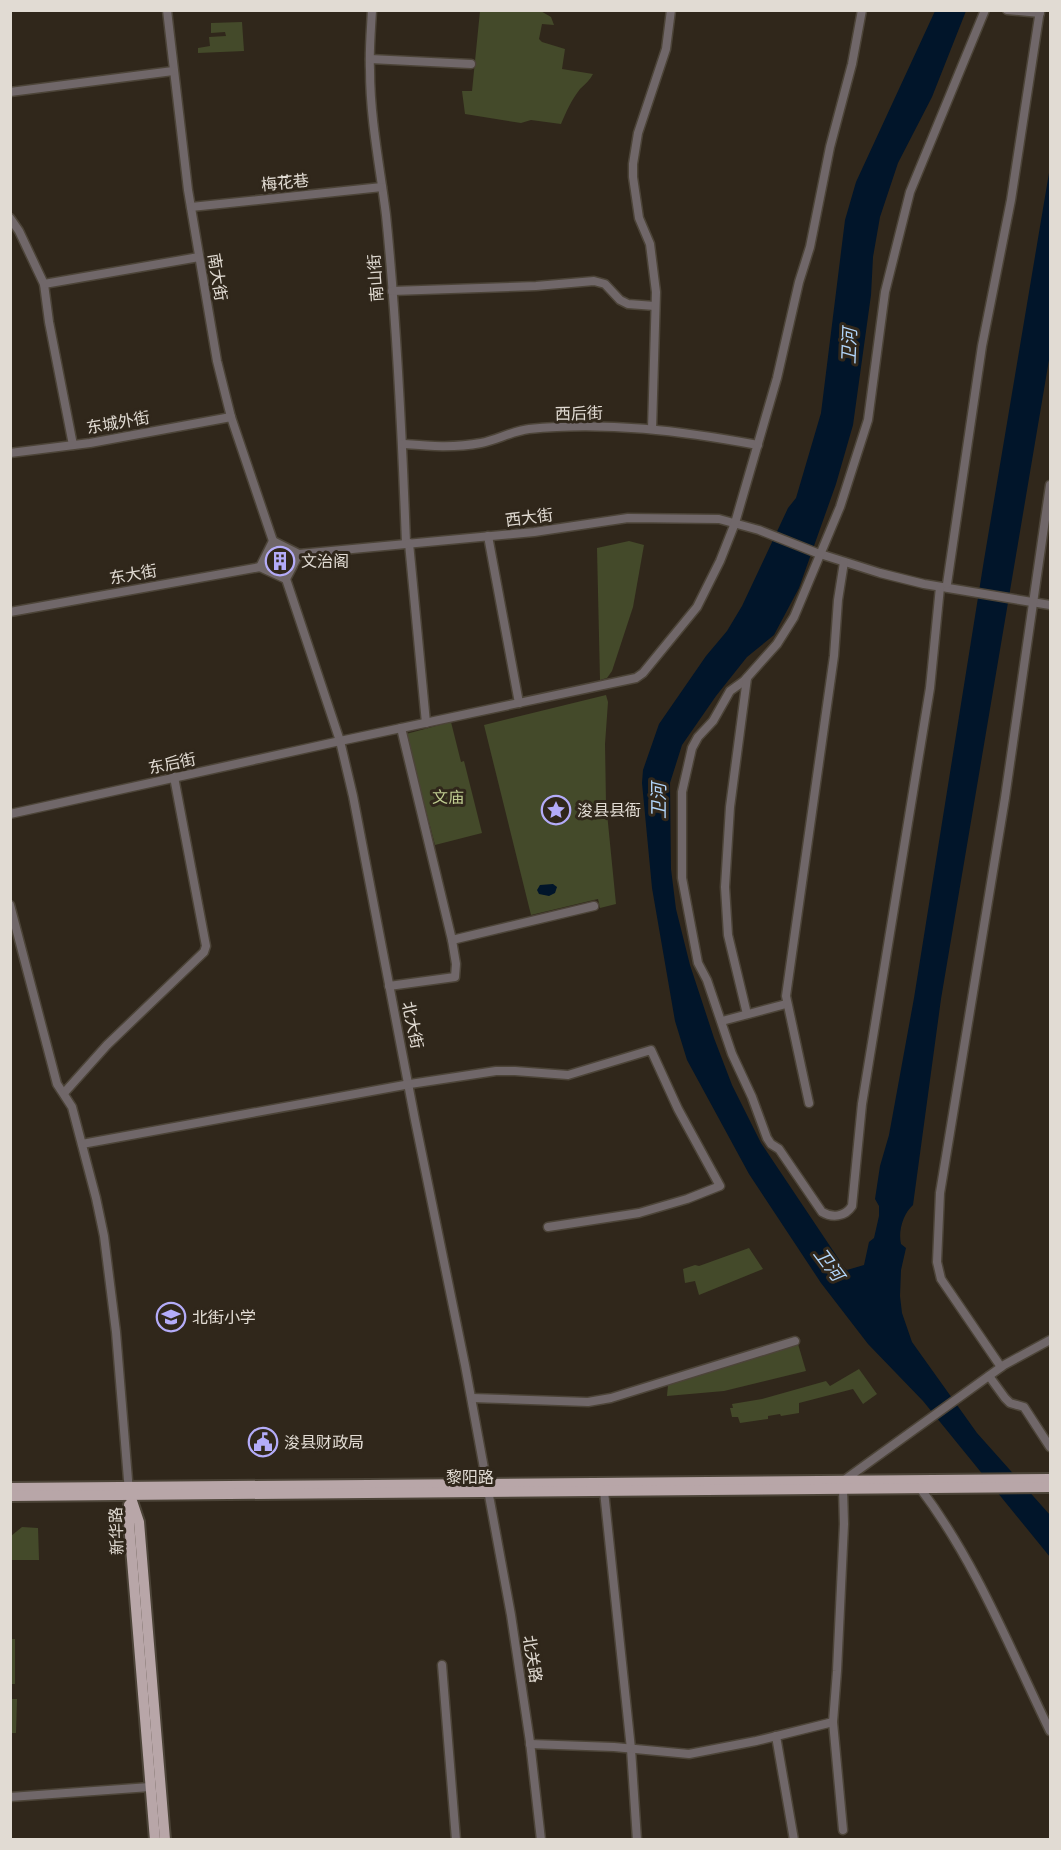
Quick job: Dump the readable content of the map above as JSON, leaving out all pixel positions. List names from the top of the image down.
{
  "streets": {
    "main road": ["黎阳路", "新华路"],
    "street": [
      "梅花巷",
      "南大街",
      "南山街",
      "西后街",
      "东城外街",
      "西大街",
      "东大街",
      "东后街",
      "北大街",
      "北关路"
    ]
  },
  "crossings": [
    ["梅花巷", "南大街"],
    ["梅花巷", "南山街"],
    ["南大街", "东城外街"],
    ["南山街", "西后街"],
    ["南山街", "西大街"],
    ["南山街", "东后街"],
    ["西后街", "东后街"],
    ["西大街", "东后街"],
    ["东后街", "北大街"],
    ["北大街", "黎阳路"],
    ["北大街", "北关路"],
    ["黎阳路", "新华路"],
    ["黎阳路", "北关路"]
  ],
  "water": ["卫河"],
  "parks": ["文庙"],
  "places": {
    "building": ["文治阁"],
    "place": ["浚县县衙"],
    "school or university": ["北街小学"],
    "public building": ["浚县财政局"]
  }
}
